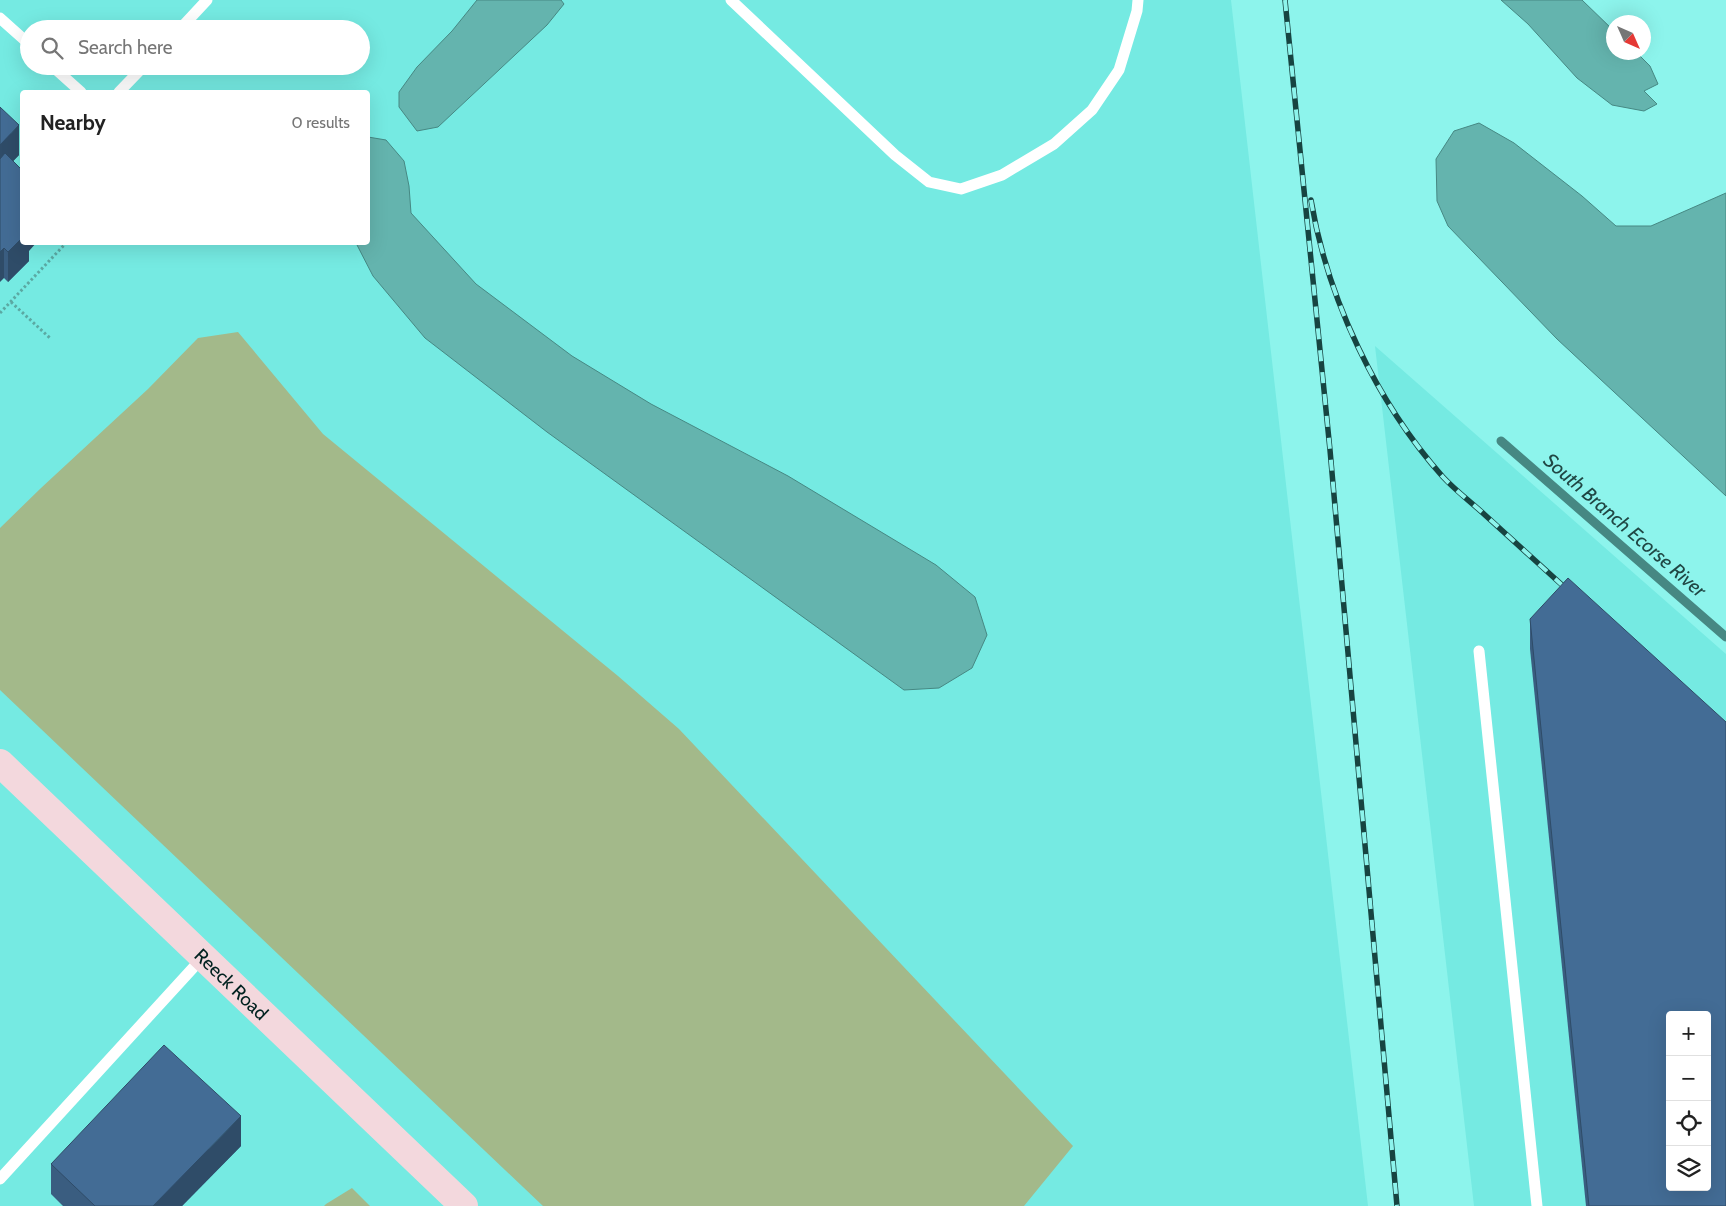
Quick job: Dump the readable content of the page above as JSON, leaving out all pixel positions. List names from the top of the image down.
{
  "streets": {
    "street": ["Reeck Road"]
  },
  "water": ["South Branch Ecorse River"],
  "north": "bottom right",
  "page": {
    "search": "Search here",
    "heading": ["Nearby", "0 results"],
    "map_buttons": ["+", "−"]
  }
}
